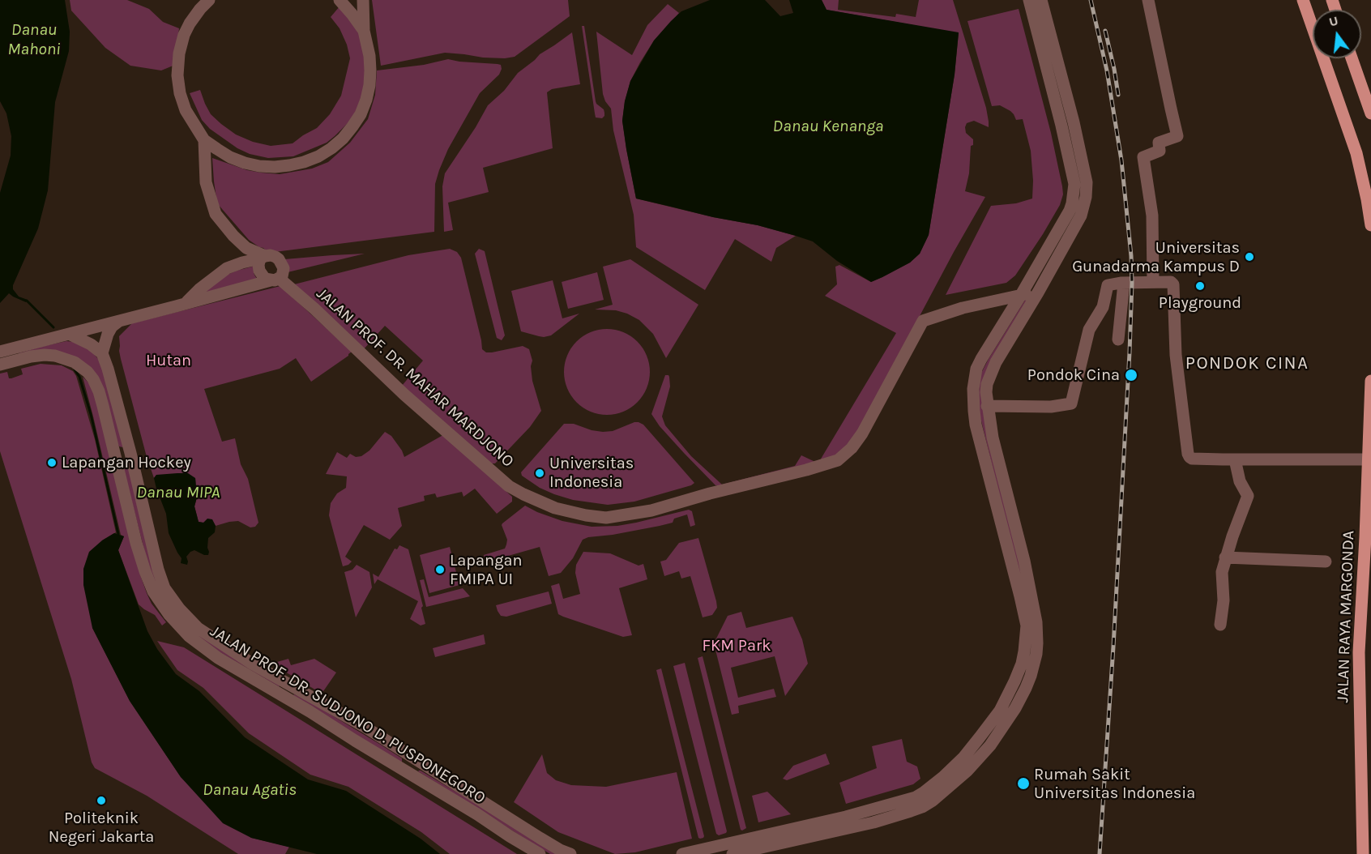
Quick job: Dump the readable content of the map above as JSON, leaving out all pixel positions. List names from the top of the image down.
{
  "streets": {
    "main road": ["JALAN RAYA MARGONDA"],
    "street": ["JALAN PROF. DR. MAHAR MARDJONO", "JALAN PROF. DR. SUDJONO D. PUSPONEGORO"]
  },
  "districts": ["PONDOK CINA"],
  "water": [
    "Danau Mahoni",
    "Danau Kenanga",
    "Danau MIPA",
    "Danau Agatis"
  ],
  "parks": ["Hutan", "FKM Park"],
  "places": [
    "Universitas Gunadarma Kampus D",
    "Playground",
    "Pondok Cina",
    "Lapangan Hockey",
    "Universitas Indonesia",
    "Lapangan FMIPA UI",
    "Rumah Sakit Universitas Indonesia",
    "Politeknik Negeri Jakarta"
  ],
  "north": "top"
}
